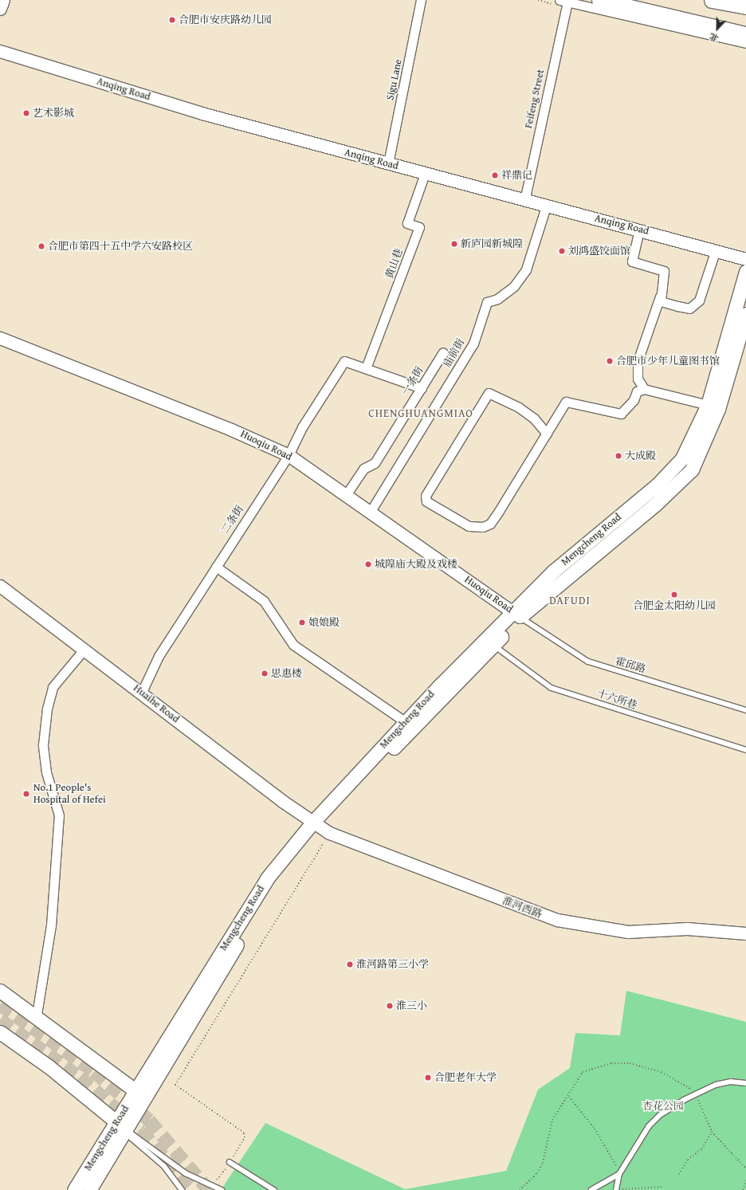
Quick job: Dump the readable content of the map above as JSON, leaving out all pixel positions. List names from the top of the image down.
{
  "streets": {
    "main road": ["Mengcheng Road"],
    "street": [
      "Sigu Lane",
      "Anqing Road",
      "Feifeng Street",
      "黄山巷",
      "庙前街",
      "一条街",
      "Huoqiu Road",
      "二条街",
      "Huaihe Road",
      "淮河西路"
    ],
    "lane": ["霍邱路", "十六所巷"]
  },
  "crossings": [
    ["Sigu Lane", "Anqing Road"],
    ["Anqing Road", "Feifeng Street"],
    ["Anqing Road", "黄山巷"],
    ["Anqing Road", "庙前街"],
    ["黄山巷", "二条街"],
    ["庙前街", "Huoqiu Road"],
    ["一条街", "Huoqiu Road"],
    ["Huoqiu Road", "二条街"],
    ["Huoqiu Road", "Mengcheng Road"],
    ["Huoqiu Road", "霍邱路"],
    ["二条街", "Huaihe Road"],
    ["Mengcheng Road", "霍邱路"],
    ["Mengcheng Road", "十六所巷"],
    ["Mengcheng Road", "Huaihe Road"],
    ["Mengcheng Road", "淮河西路"],
    ["Huaihe Road", "淮河西路"]
  ],
  "districts": ["CHENGHUANGMIAO", "DAFUDI"],
  "parks": ["杏花公园"],
  "places": [
    "合肥市安庆路幼儿园",
    "艺术影城",
    "祥鼎记",
    "新庐园新城隍",
    "合肥市第四十五中学六安路校区",
    "刘鸿盛饺面馆",
    "合肥市少年儿童图书馆",
    "大成殿",
    "城隍庙大殿及戏楼",
    "合肥金太阳幼儿园",
    "娘娘殿",
    "思惠楼",
    "No.1 People's Hospital of Hefei",
    "淮河路第三小学",
    "淮三小",
    "合肥老年大学"
  ],
  "north": "bottom"
}
